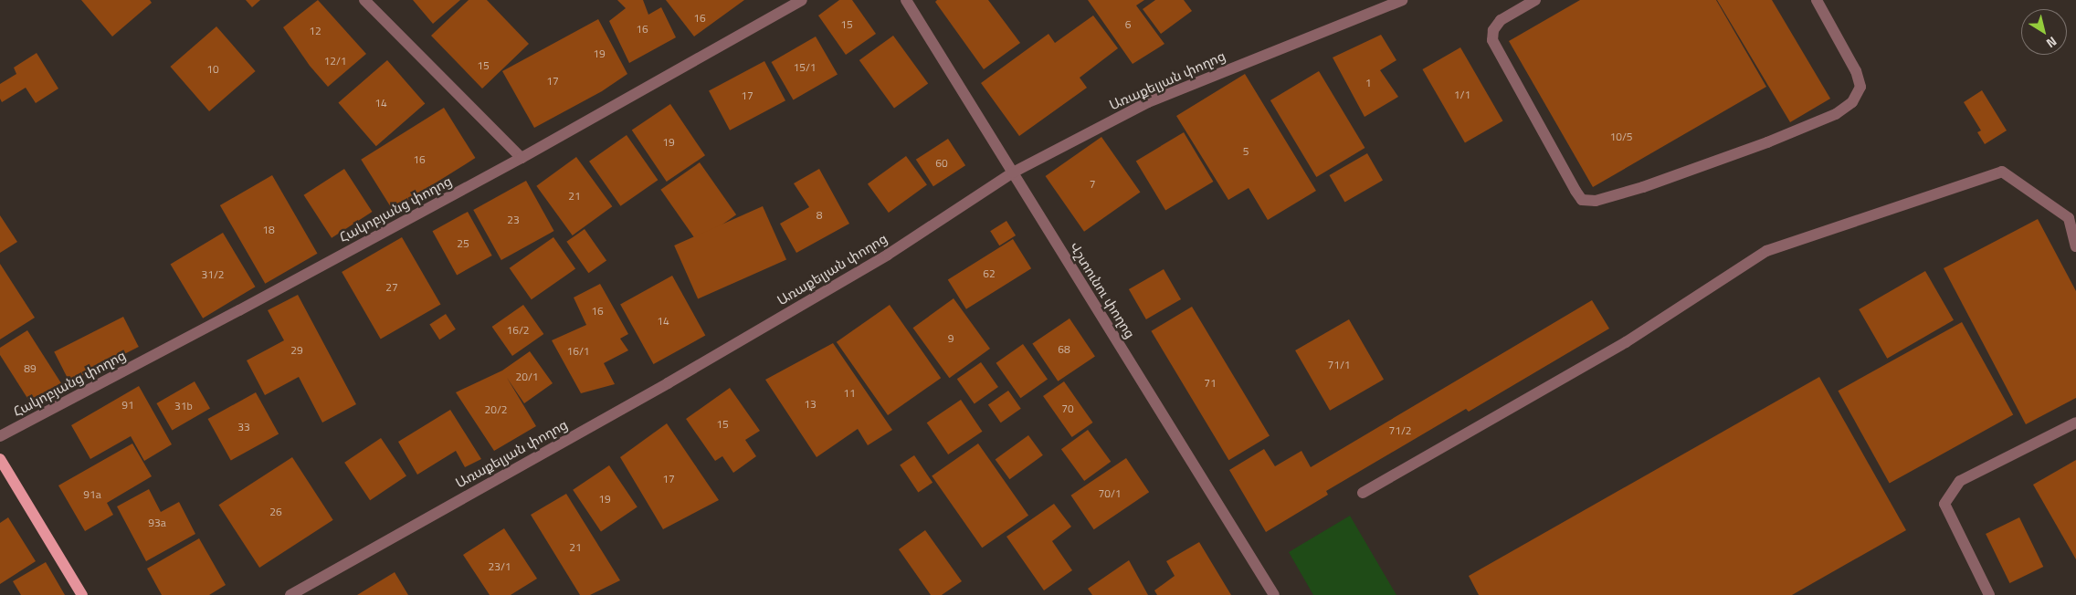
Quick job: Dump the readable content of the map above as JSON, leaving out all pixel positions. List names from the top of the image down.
{
  "streets": {
    "street": ["Առաքելյան փողոց", "Հակոբյանց փողոց", "Վշտունու փողոց"]
  },
  "crossings": [
    ["Առաքելյան փողոց", "Վշտունու փողոց"]
  ],
  "house_numbers": [
    "16",
    "15",
    "6",
    "16",
    "12",
    "19",
    "12/1",
    "15",
    "15/1",
    "10",
    "17",
    "1",
    "1/1",
    "17",
    "14",
    "10/5",
    "19",
    "5",
    "16",
    "60",
    "7",
    "21",
    "8",
    "23",
    "18",
    "25",
    "62",
    "31/2",
    "27",
    "16",
    "14",
    "16/2",
    "9",
    "68",
    "29",
    "16/1",
    "71/1",
    "89",
    "20/1",
    "71",
    "11",
    "13",
    "91",
    "31b",
    "70",
    "20/2",
    "15",
    "33",
    "71/2",
    "17",
    "70/1",
    "91a",
    "19",
    "26",
    "93a",
    "21",
    "23/1"
  ],
  "north": "bottom right"
}
